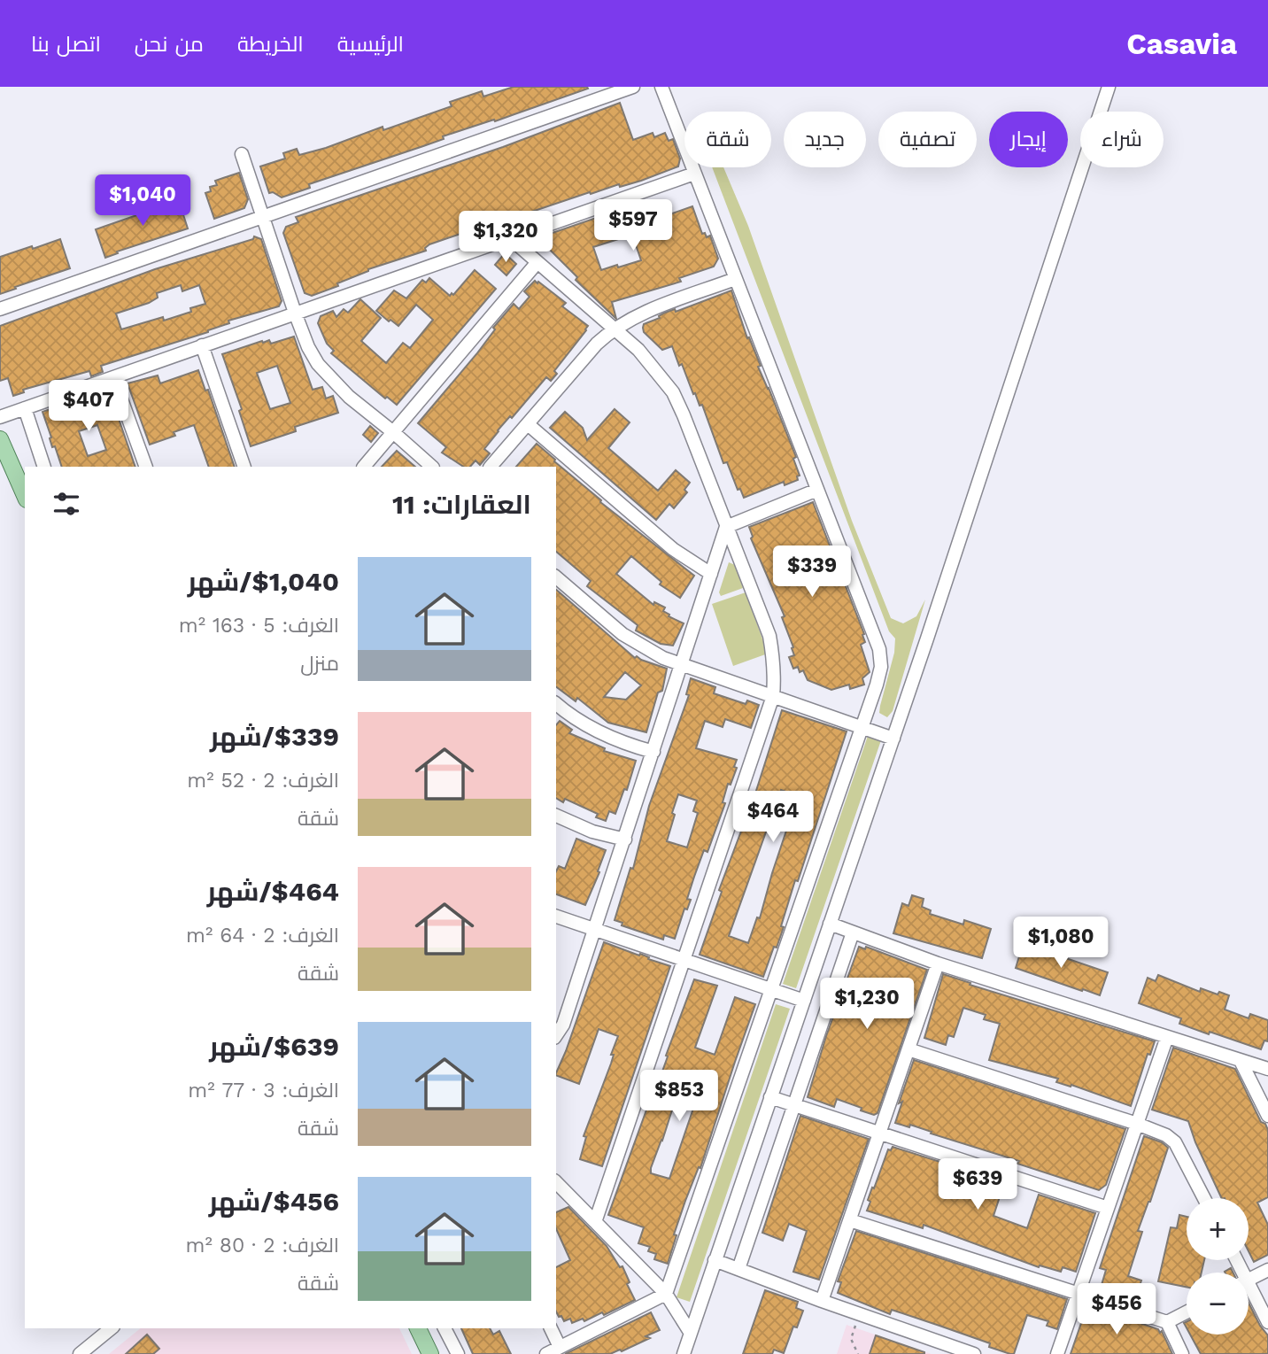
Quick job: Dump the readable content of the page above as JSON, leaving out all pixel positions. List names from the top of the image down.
{
  "page": {
    "header": "Casavia",
    "nav": [
      "الرئيسية",
      "الخريطة",
      "من نحن",
      "اتصل بنا"
    ],
    "chip": [
      "شراء",
      "إيجار",
      "تصفية",
      "جديد",
      "شقة"
    ],
    "price": [
      "$1,040",
      "$597",
      "$1,320",
      "$407",
      "$339",
      "$464",
      "$1,080",
      "$1,230",
      "$853",
      "$639",
      "$456"
    ],
    "heading": "العقارات: 11",
    "list": [
      {
        "name": "$1,040/شهر",
        "note": "الغرف: 5 · 163 m² · منزل"
      },
      {
        "name": "$339/شهر",
        "note": "الغرف: 2 · 52 m² · شقة"
      },
      {
        "name": "$464/شهر",
        "note": "الغرف: 2 · 64 m² · شقة"
      },
      {
        "name": "$639/شهر",
        "note": "الغرف: 3 · 77 m² · شقة"
      },
      {
        "name": "$456/شهر",
        "note": "الغرف: 2 · 80 m² · شقة"
      }
    ],
    "map_buttons": ["+", "−"]
  }
}
